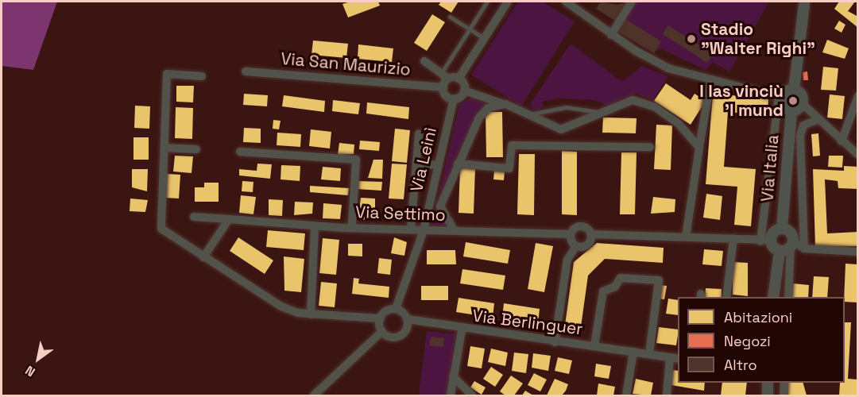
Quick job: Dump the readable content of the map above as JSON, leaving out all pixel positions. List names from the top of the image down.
{
  "streets": {
    "street": [
      "Via San Maurizio",
      "Via Leinì",
      "Via Italia",
      "Via Settimo",
      "Via Berlinguer"
    ]
  },
  "crossings": [
    ["Via Leinì", "Via Settimo"]
  ],
  "places": ["Stadio \"Walter Righi\"", "I las vinciù 'l mund"],
  "legend": ["Abitazioni", "Negozi", "Altro"],
  "north": "bottom left"
}
